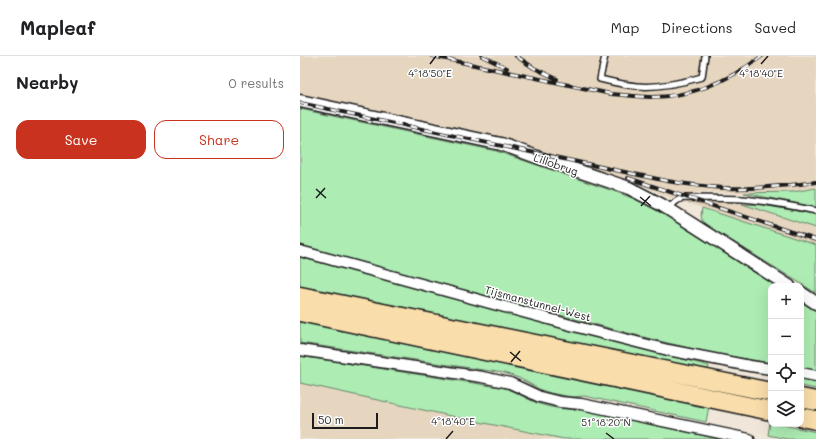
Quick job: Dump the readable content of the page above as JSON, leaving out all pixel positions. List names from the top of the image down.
{
  "streets": {
    "street": ["Lillobrug", "Tijsmanstunnel-West"]
  },
  "scale_bar": "50 m",
  "page": {
    "header": "Mapleaf",
    "nav": ["Map", "Directions", "Saved"],
    "heading": ["Nearby", "0 results"],
    "buttons": ["Save", "Share"],
    "map_buttons": ["+", "−"],
    "scale": "50 m"
  },
  "coordinates": ["4°18'50\"E", "4°18'40\"E", "51°18'20\"N"]
}
